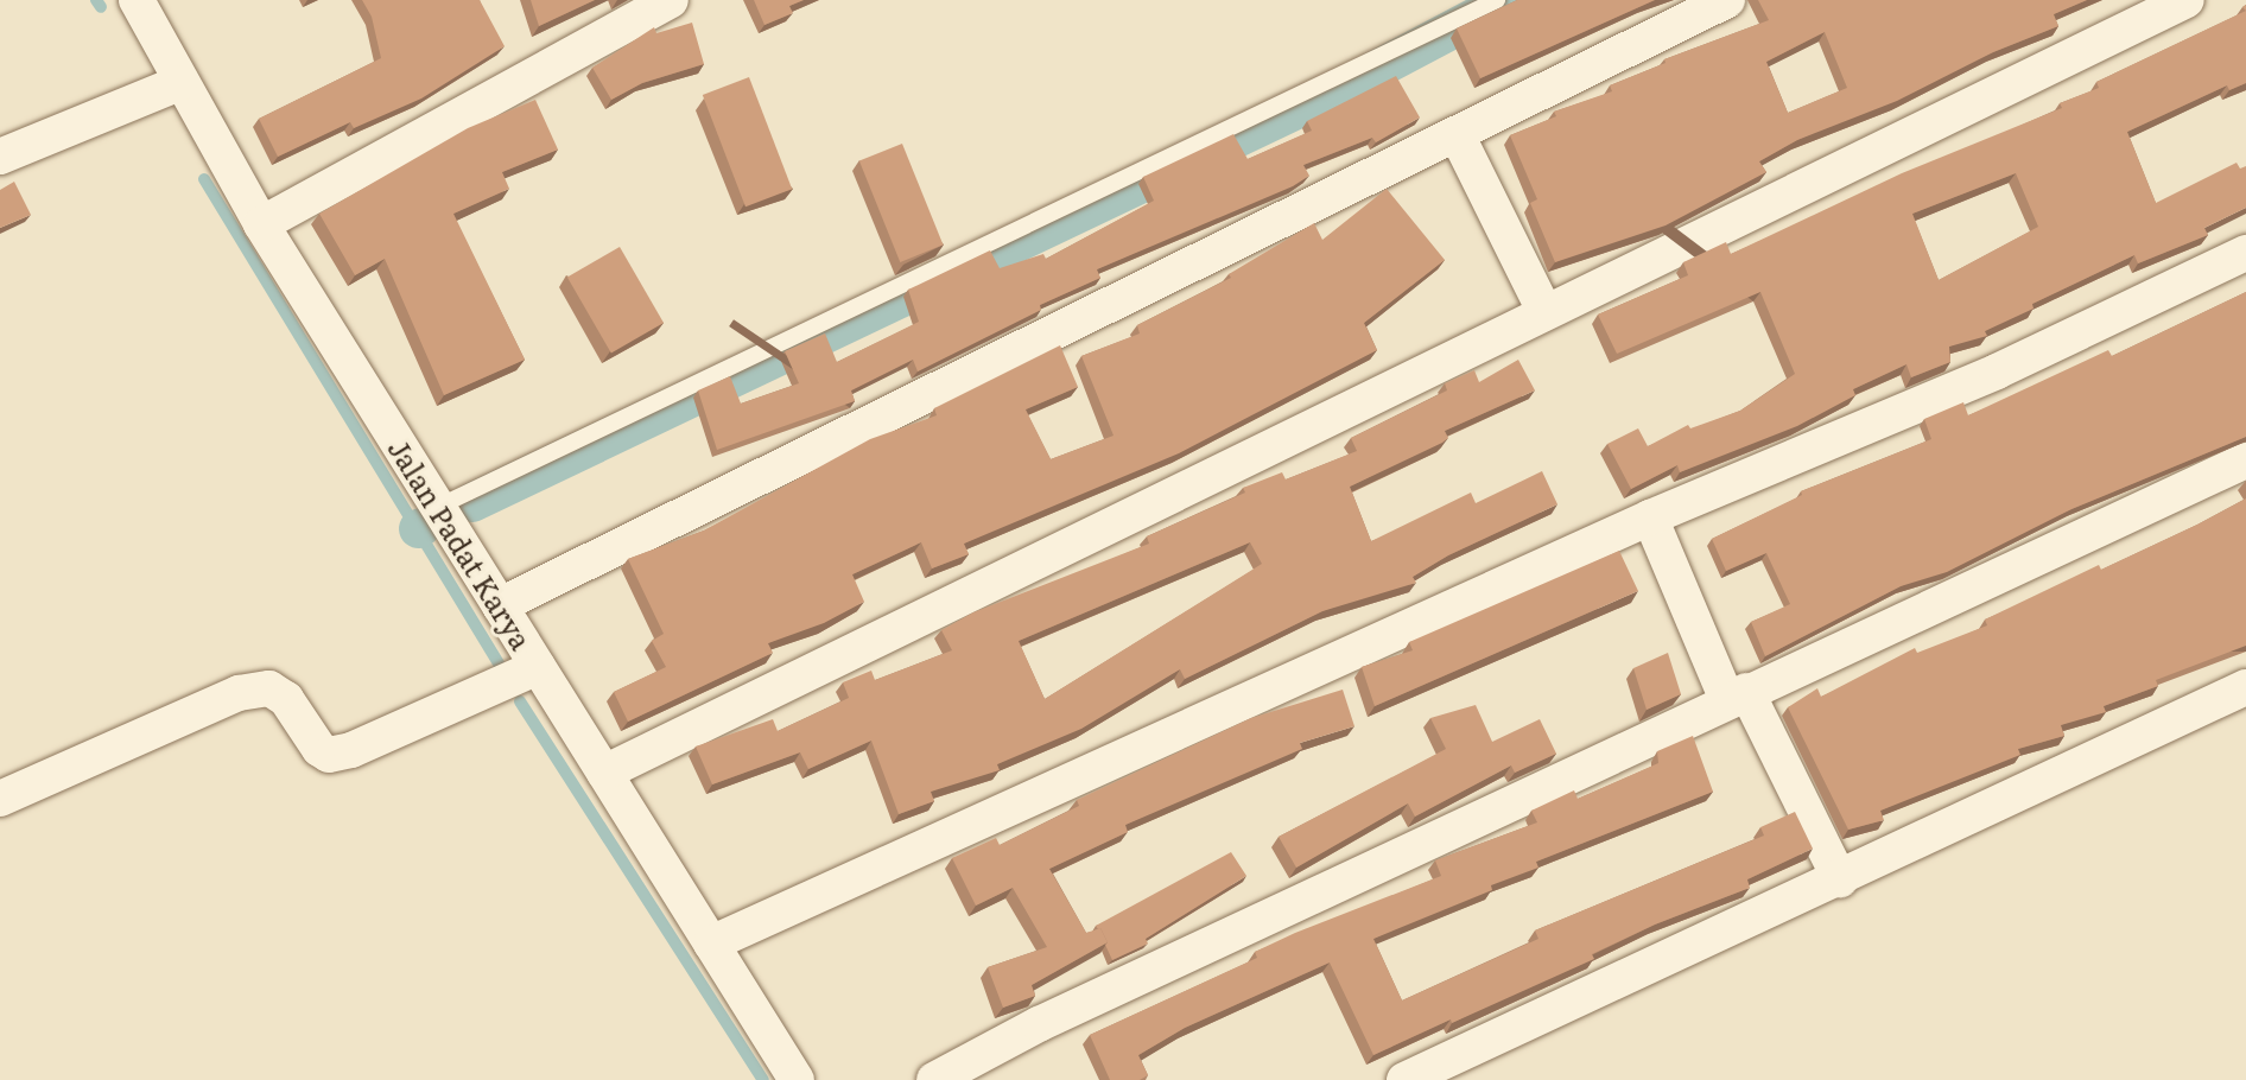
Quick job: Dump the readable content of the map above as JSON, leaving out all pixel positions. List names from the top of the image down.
{
  "streets": {
    "street": ["Jalan Padat Karya"]
  }
}
